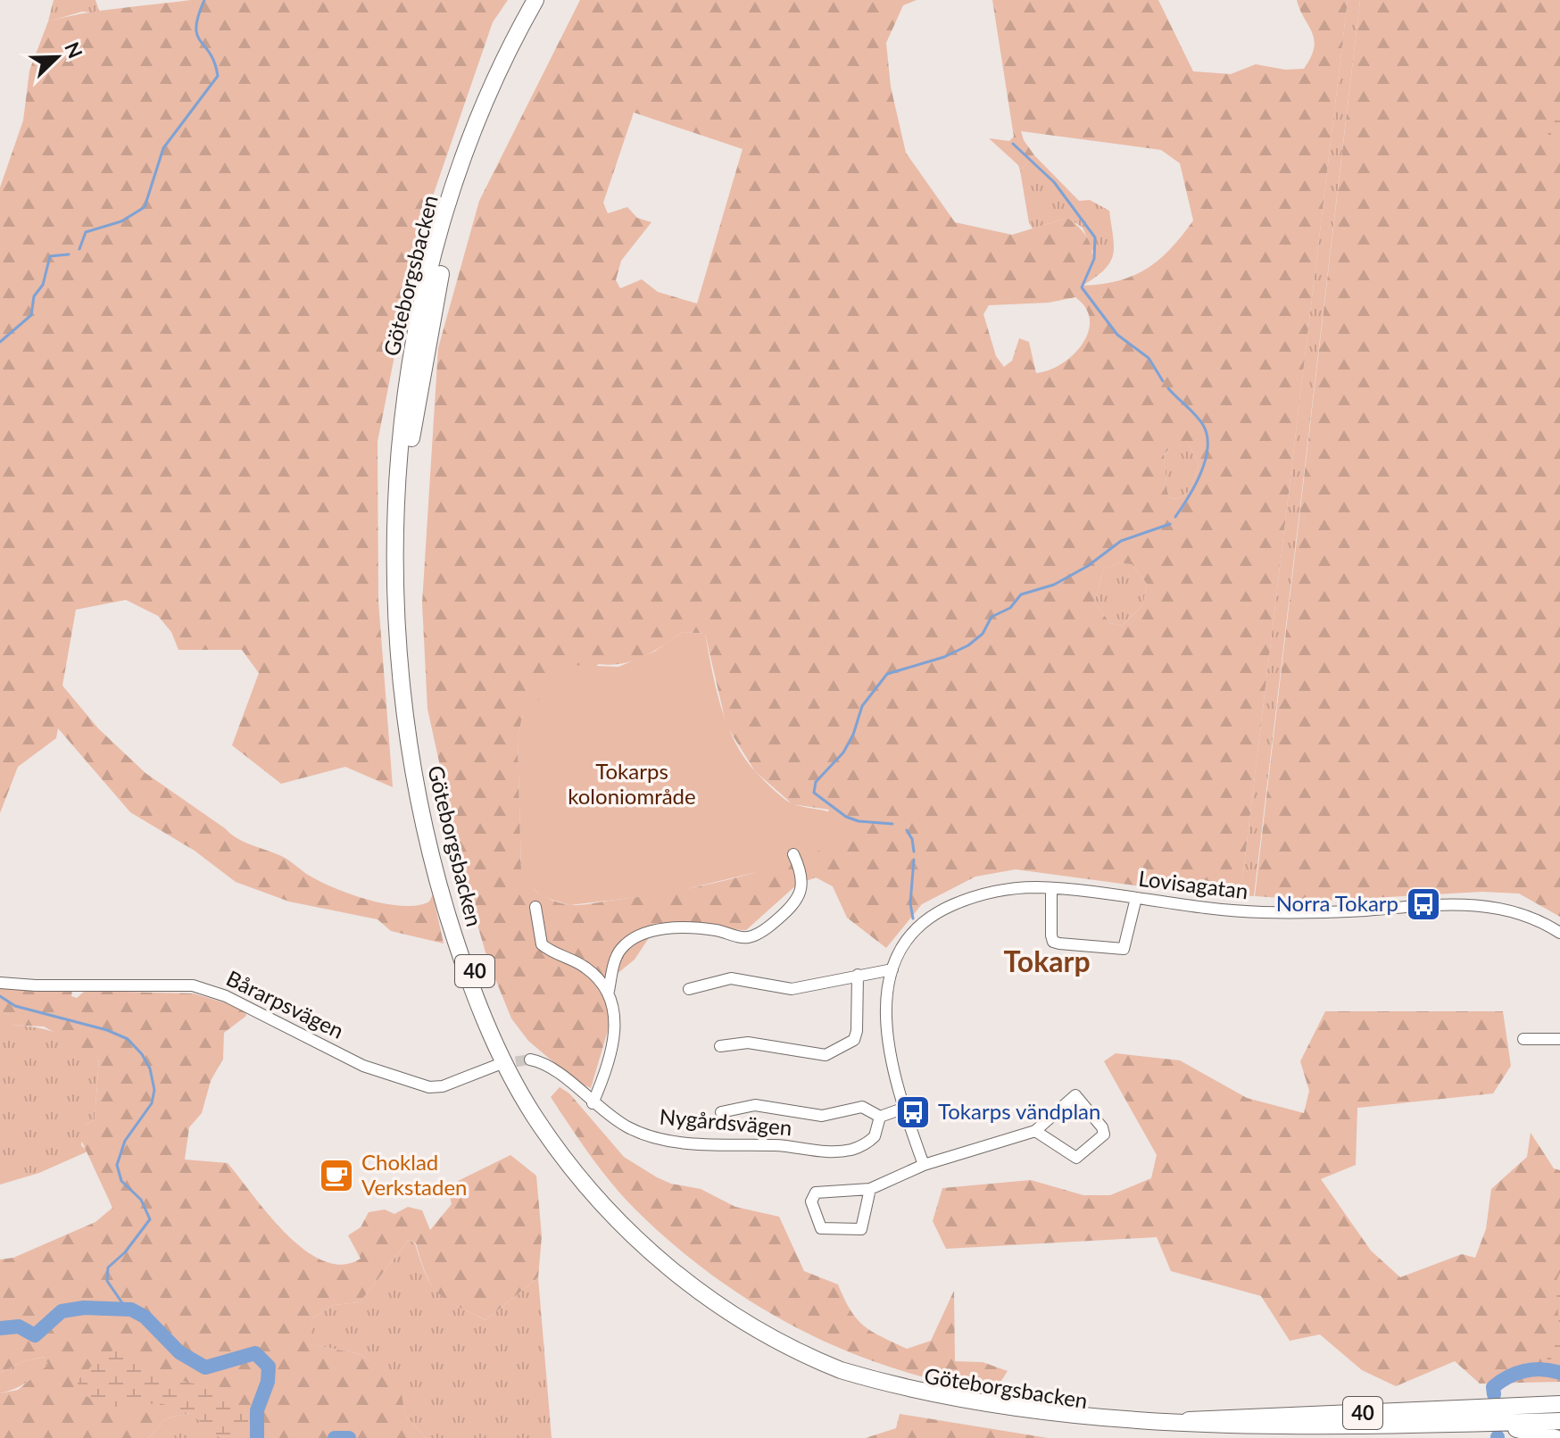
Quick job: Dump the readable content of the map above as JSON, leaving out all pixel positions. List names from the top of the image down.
{
  "streets": {
    "highway": ["Göteborgsbacken", "40"],
    "street": ["Lovisagatan", "Bårarpsvägen", "Nygårdsvägen"]
  },
  "crossings": [
    ["Göteborgsbacken", "40"]
  ],
  "districts": ["Tokarp"],
  "parks": ["Tokarps koloniområde"],
  "places": {
    "bus stop": ["Norra Tokarp", "Tokarps vändplan"],
    "cafe": ["Choklad Verkstaden"]
  },
  "north": "top right"
}
